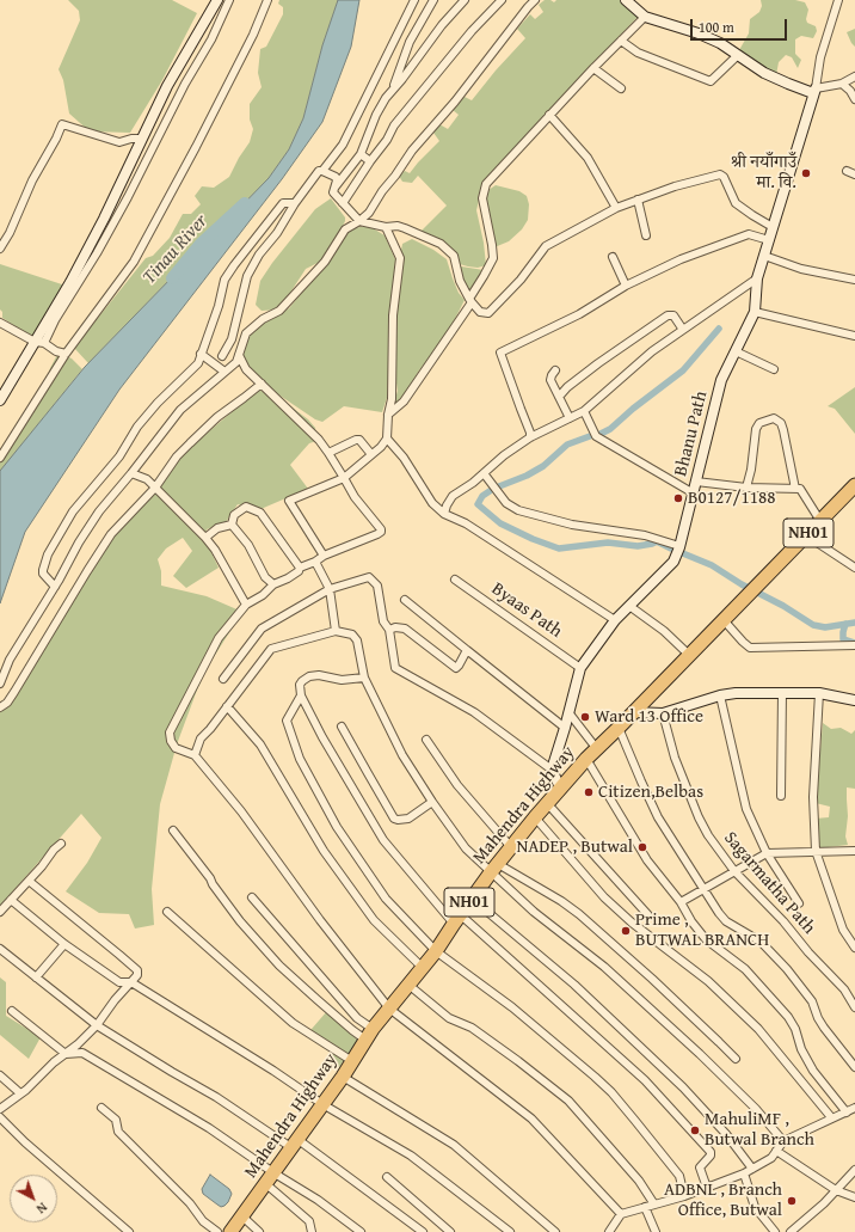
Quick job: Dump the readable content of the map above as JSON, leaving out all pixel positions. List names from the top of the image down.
{
  "streets": {
    "highway": ["NH01", "Mahendra Highway"],
    "street": ["Bhanu Path", "Byaas Path", "Sagarmatha Path"]
  },
  "crossings": [
    ["Bhanu Path", "Byaas Path"]
  ],
  "water": ["Tinau River"],
  "places": [
    "श्री नयाँगाउँ मा. वि.",
    "B0127/1188",
    "Ward 13 Office",
    "Citizen,Belbas",
    "NADEP , Butwal",
    "Prime , BUTWAL BRANCH",
    "MahuliMF , Butwal Branch",
    "ADBNL , Branch Office, Butwal"
  ],
  "scale_bar": "100 m",
  "north": "bottom right"
}
